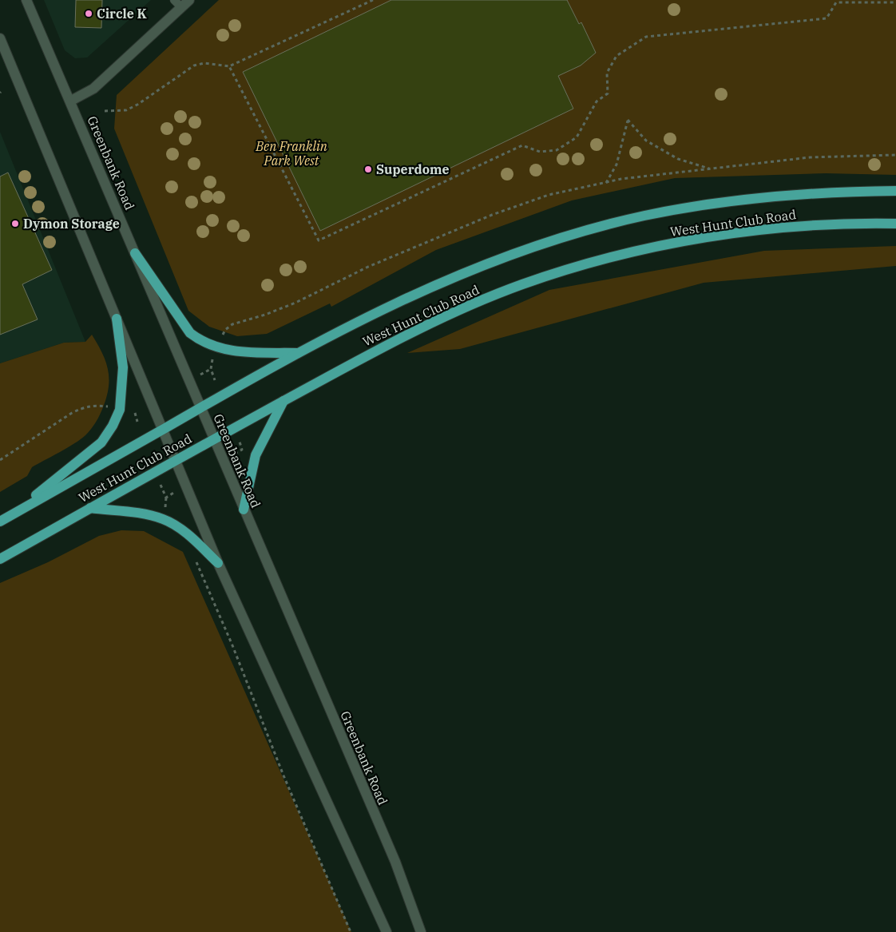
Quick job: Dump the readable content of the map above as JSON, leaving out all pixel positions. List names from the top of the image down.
{
  "streets": {
    "main road": ["Greenbank Road", "West Hunt Club Road"]
  },
  "crossings": [
    ["Greenbank Road", "West Hunt Club Road"]
  ],
  "parks": ["Ben Franklin Park West"],
  "places": ["Circle K", "Superdome", "Dymon Storage"]
}
